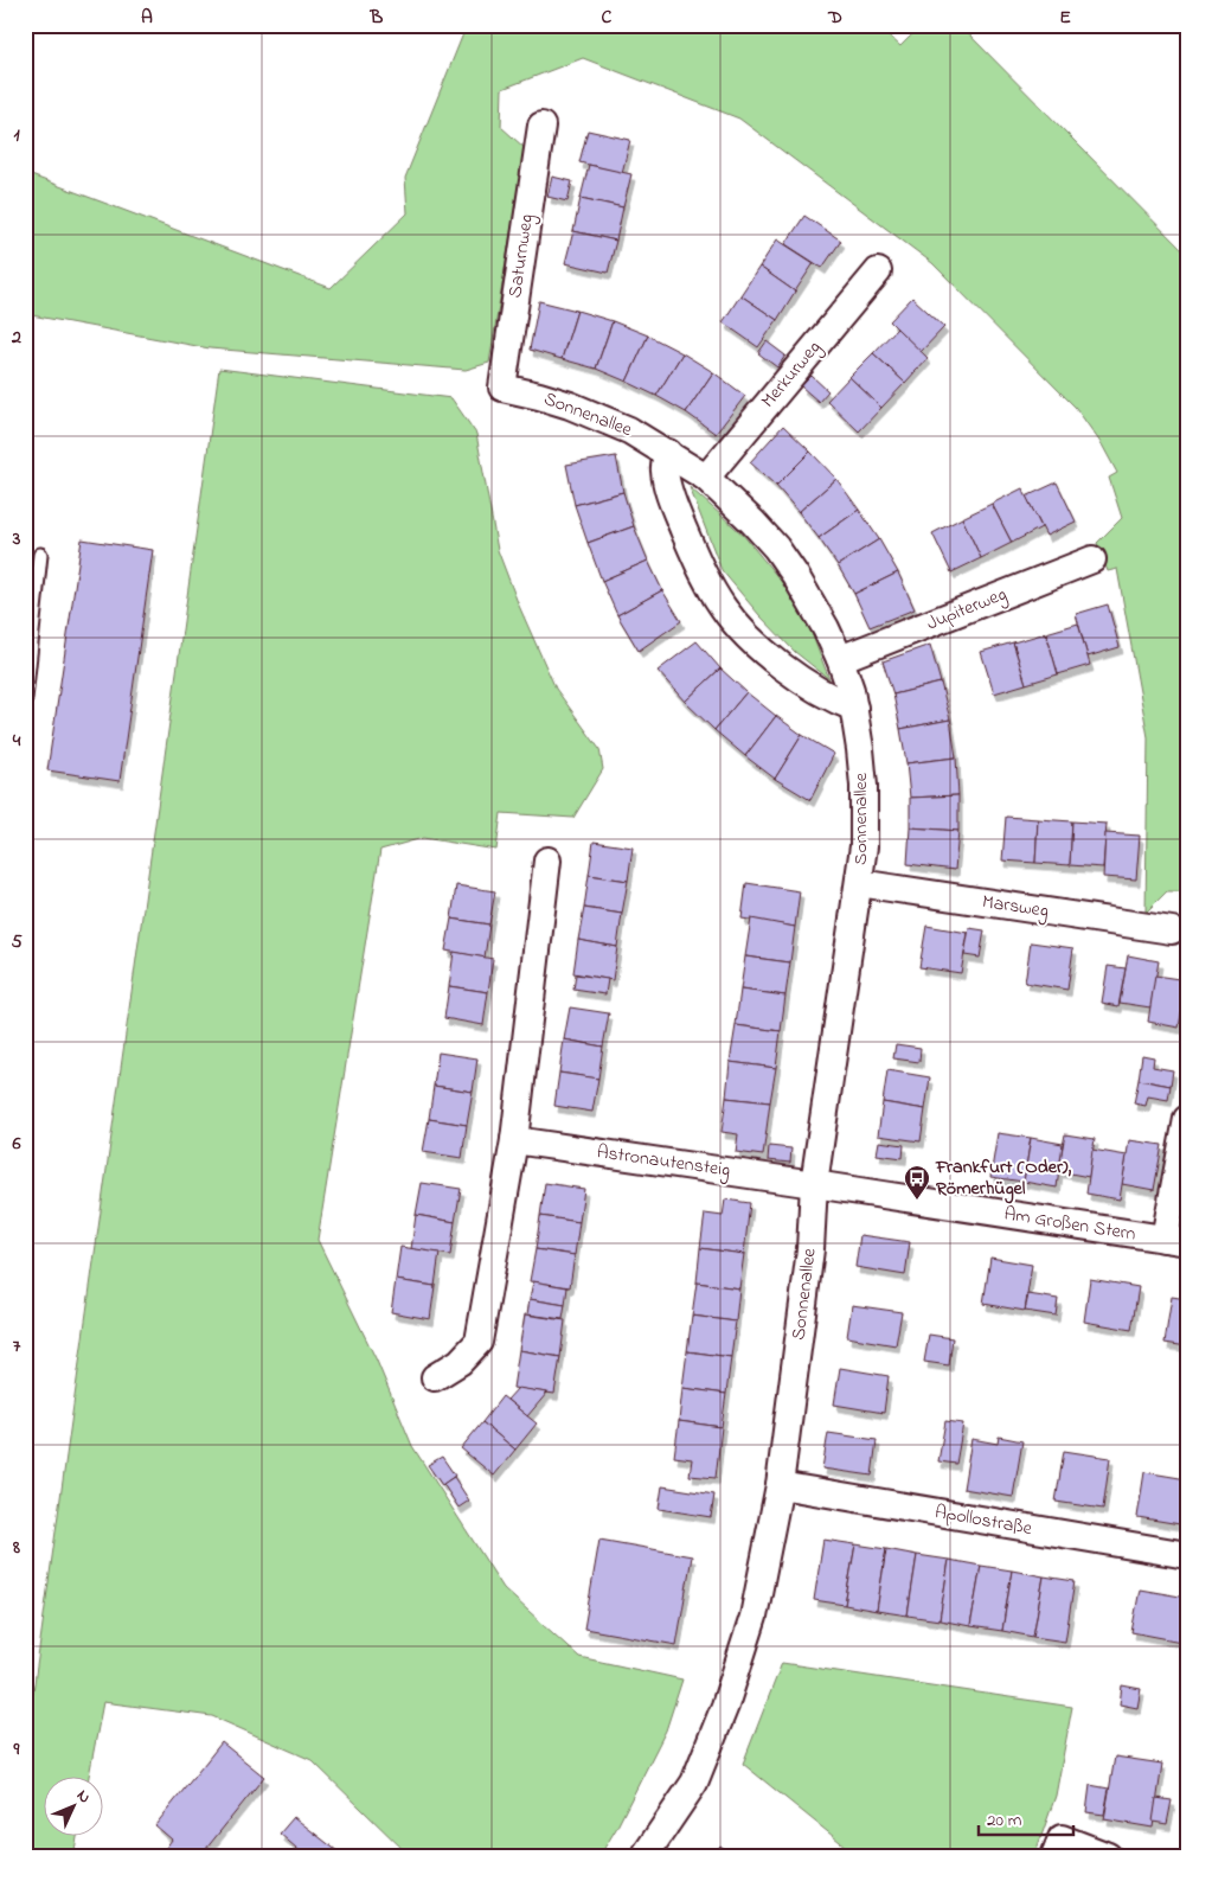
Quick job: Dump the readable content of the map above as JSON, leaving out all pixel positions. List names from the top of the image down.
{
  "streets": {
    "street": [
      "Saturnweg",
      "Merkurweg",
      "Sonnenallee",
      "Jupiterweg",
      "Marsweg",
      "Astronautensteig",
      "Am Großen Stern",
      "Apollostraße"
    ]
  },
  "crossings": [
    ["Saturnweg", "Sonnenallee"],
    ["Merkurweg", "Sonnenallee"],
    ["Sonnenallee", "Jupiterweg"],
    ["Sonnenallee", "Marsweg"],
    ["Sonnenallee", "Astronautensteig"],
    ["Sonnenallee", "Am Großen Stern"],
    ["Sonnenallee", "Apollostraße"],
    ["Astronautensteig", "Am Großen Stern"]
  ],
  "places": {
    "bus stop": ["Frankfurt (Oder), Römerhügel"]
  },
  "scale_bar": "20 m",
  "north": "top right",
  "grid": {
    "columns": [
      "A",
      "B",
      "C",
      "D",
      "E"
    ],
    "rows": [
      "1",
      "2",
      "3",
      "4",
      "5",
      "6",
      "7",
      "8",
      "9"
    ]
  }
}
